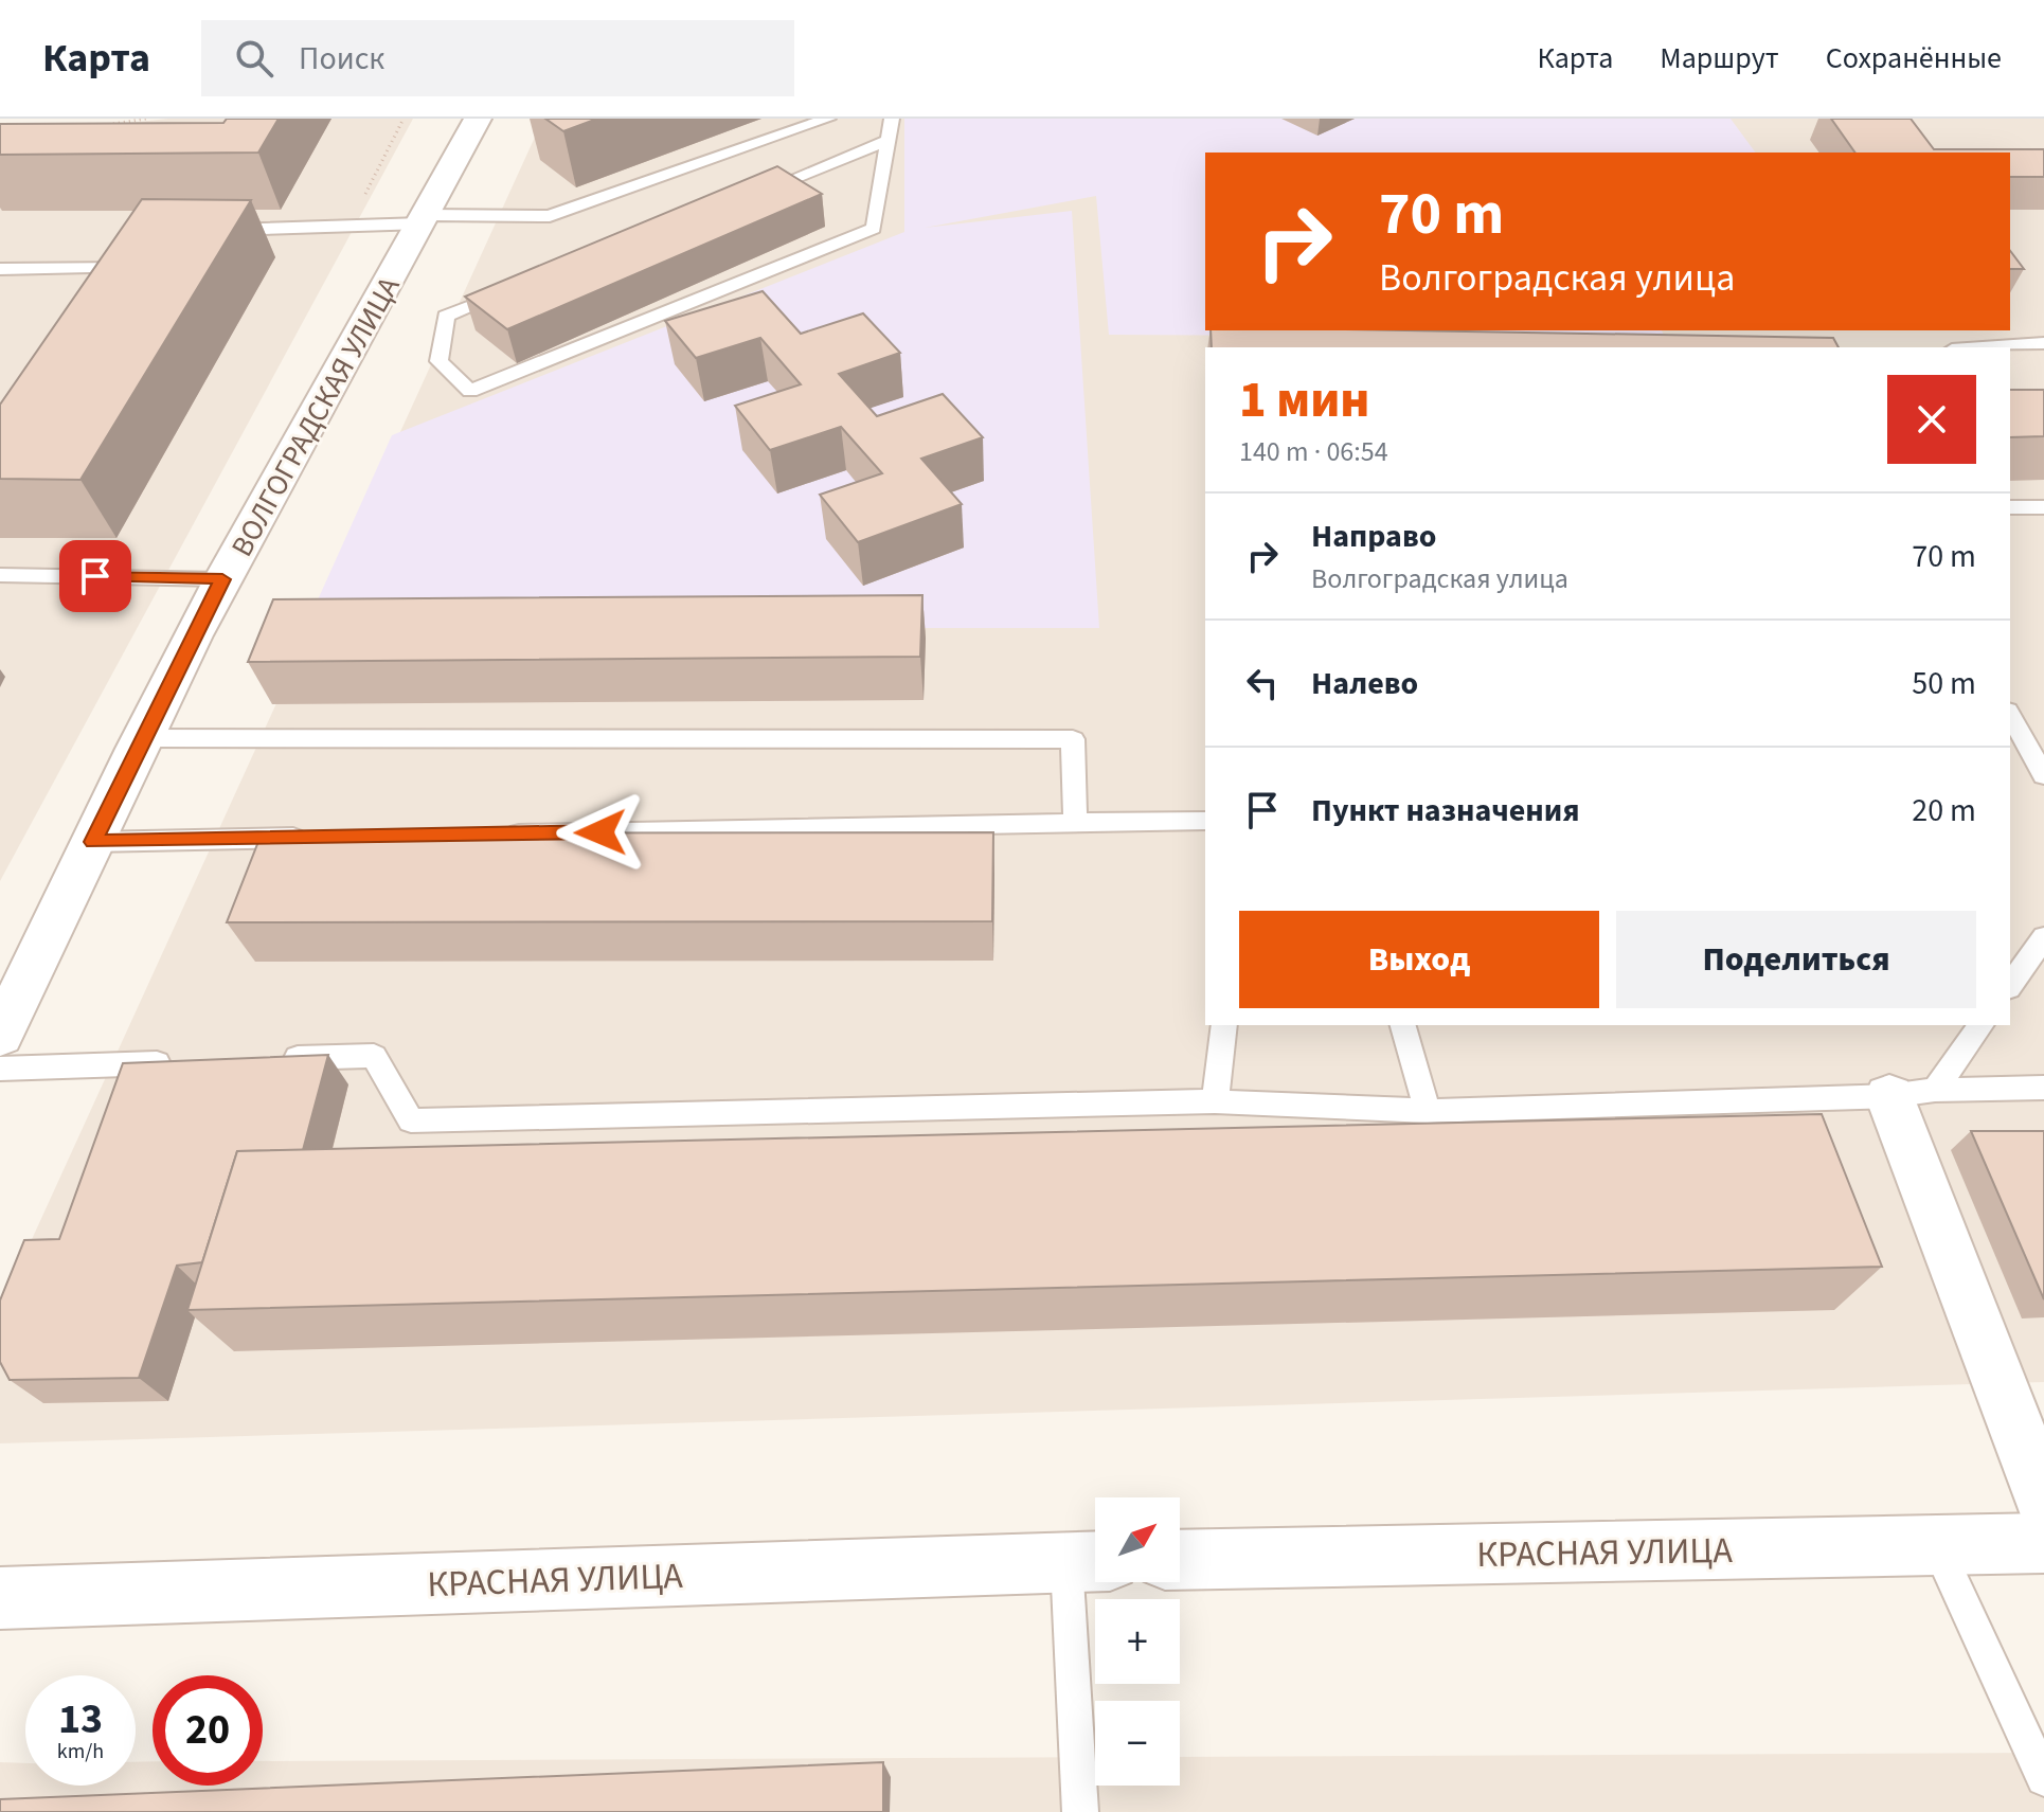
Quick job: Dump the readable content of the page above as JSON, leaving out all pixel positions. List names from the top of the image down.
{
  "streets": {
    "street": ["ВОЛГОГРАДСКАЯ УЛИЦА", "КРАСНАЯ УЛИЦА"]
  },
  "north": "top right",
  "page": {
    "header": "Карта",
    "search": "Поиск",
    "nav": ["Карта", "Маршрут", "Сохранённые"],
    "turn": ["70 m", "Волгоградская улица"],
    "heading": ["1 мин", "140 m · 06:54"],
    "list": [
      {
        "name": "Направо",
        "note": "Волгоградская улица",
        "value": "70 m"
      },
      {
        "name": "Налево",
        "value": "50 m"
      },
      {
        "name": "Пункт назначения",
        "value": "20 m"
      }
    ],
    "buttons": ["Выход", "Поделиться"],
    "map_buttons": ["+", "−"],
    "speed": "13 km/h",
    "limit": "20"
  }
}
